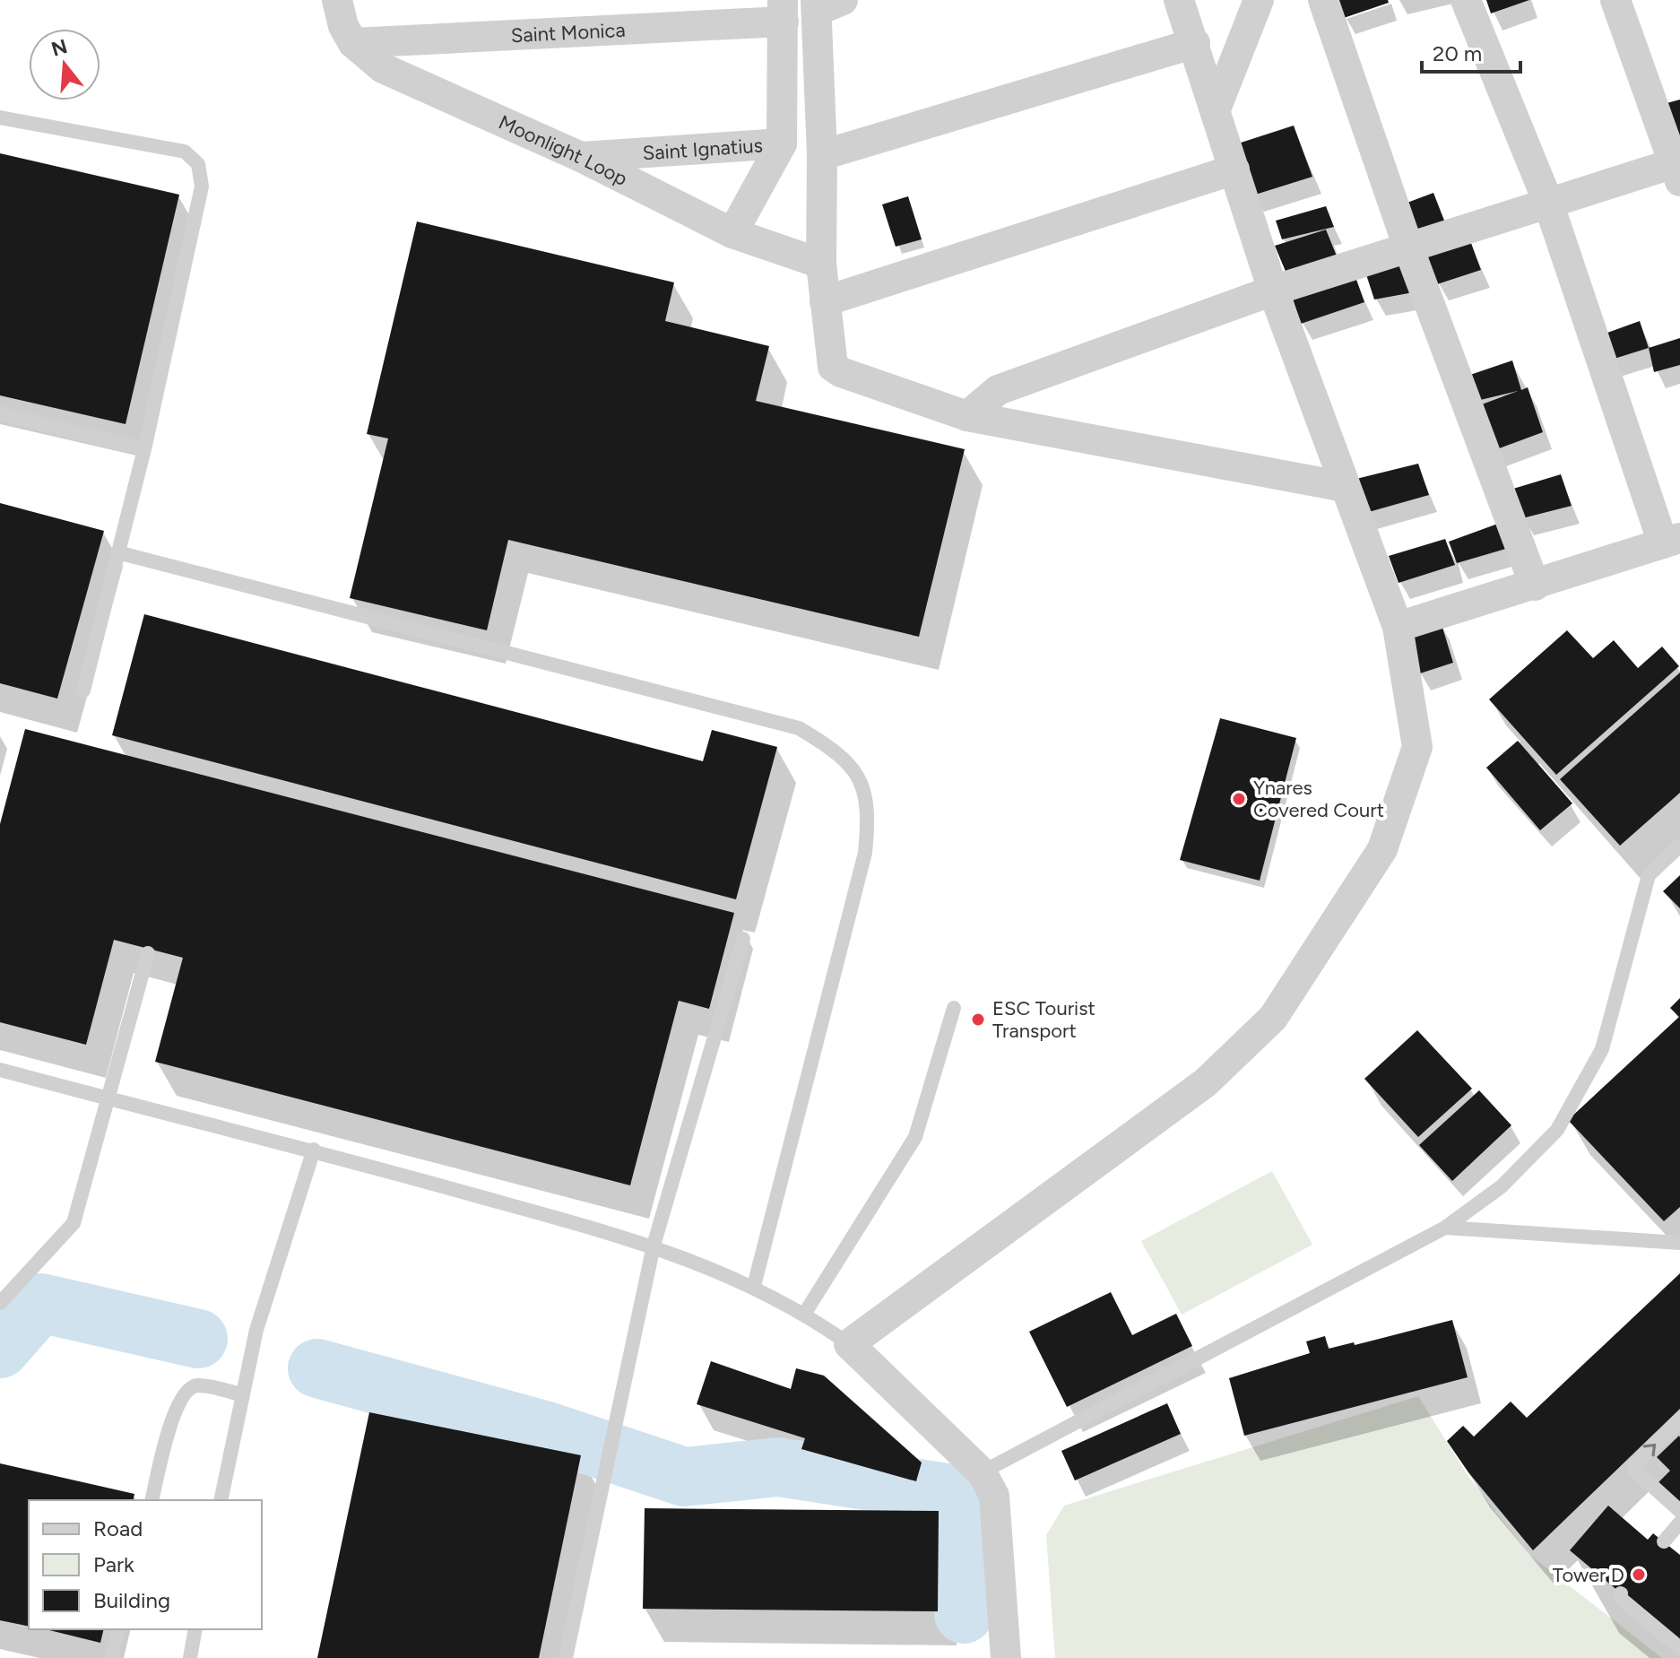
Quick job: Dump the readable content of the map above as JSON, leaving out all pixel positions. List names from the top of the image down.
{
  "streets": {
    "street": ["Saint Monica", "Saint Ignatius", "Moonlight Loop"]
  },
  "crossings": [
    ["Saint Monica", "Moonlight Loop"],
    ["Saint Ignatius", "Moonlight Loop"]
  ],
  "places": ["Ynares Covered Court", "ESC Tourist Transport", "Tower D"],
  "legend": ["Road", "Park", "Building"],
  "scale_bar": "20 m",
  "north": "top"
}
